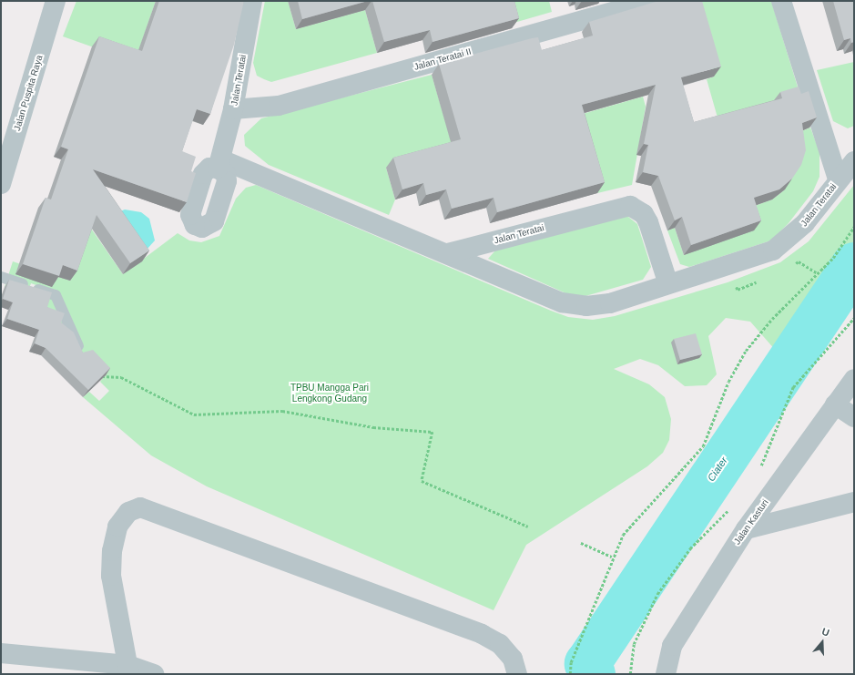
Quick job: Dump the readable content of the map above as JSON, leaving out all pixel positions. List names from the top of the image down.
{
  "streets": {
    "street": [
      "Jalan Teratai II",
      "Jalan Teratai",
      "Jalan Puspita Raya",
      "Jalan Kasturi"
    ]
  },
  "crossings": [
    ["Jalan Teratai II", "Jalan Teratai"]
  ],
  "water": ["Ciater"],
  "parks": ["TPBU Mangga Pari Lengkong Gudang"],
  "north": "top"
}
